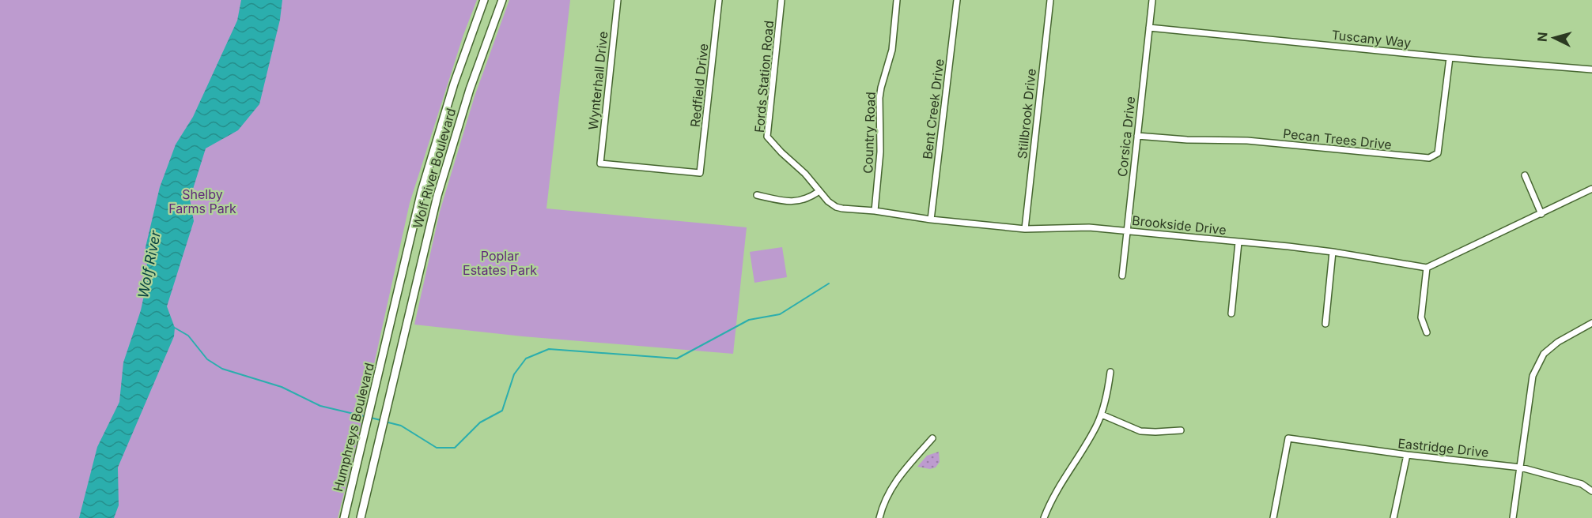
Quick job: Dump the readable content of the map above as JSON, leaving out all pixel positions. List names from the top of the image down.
{
  "streets": {
    "main road": ["Wolf River Boulevard", "Humphreys Boulevard"],
    "street": [
      "Tuscany Way",
      "Fords Station Road",
      "Wynterhall Drive",
      "Redfield Drive",
      "Bent Creek Drive",
      "Stillbrook Drive",
      "Country Road",
      "Corsica Drive",
      "Pecan Trees Drive",
      "Brookside Drive",
      "Eastridge Drive"
    ]
  },
  "crossings": [
    ["Tuscany Way", "Corsica Drive"],
    ["Tuscany Way", "Pecan Trees Drive"],
    ["Fords Station Road", "Brookside Drive"],
    ["Wynterhall Drive", "Redfield Drive"],
    ["Bent Creek Drive", "Brookside Drive"],
    ["Stillbrook Drive", "Brookside Drive"],
    ["Country Road", "Brookside Drive"],
    ["Corsica Drive", "Pecan Trees Drive"],
    ["Corsica Drive", "Brookside Drive"],
    ["Wolf River Boulevard", "Humphreys Boulevard"]
  ],
  "water": ["Wolf River"],
  "parks": ["Shelby Farms Park", "Poplar Estates Park"],
  "north": "left"
}
